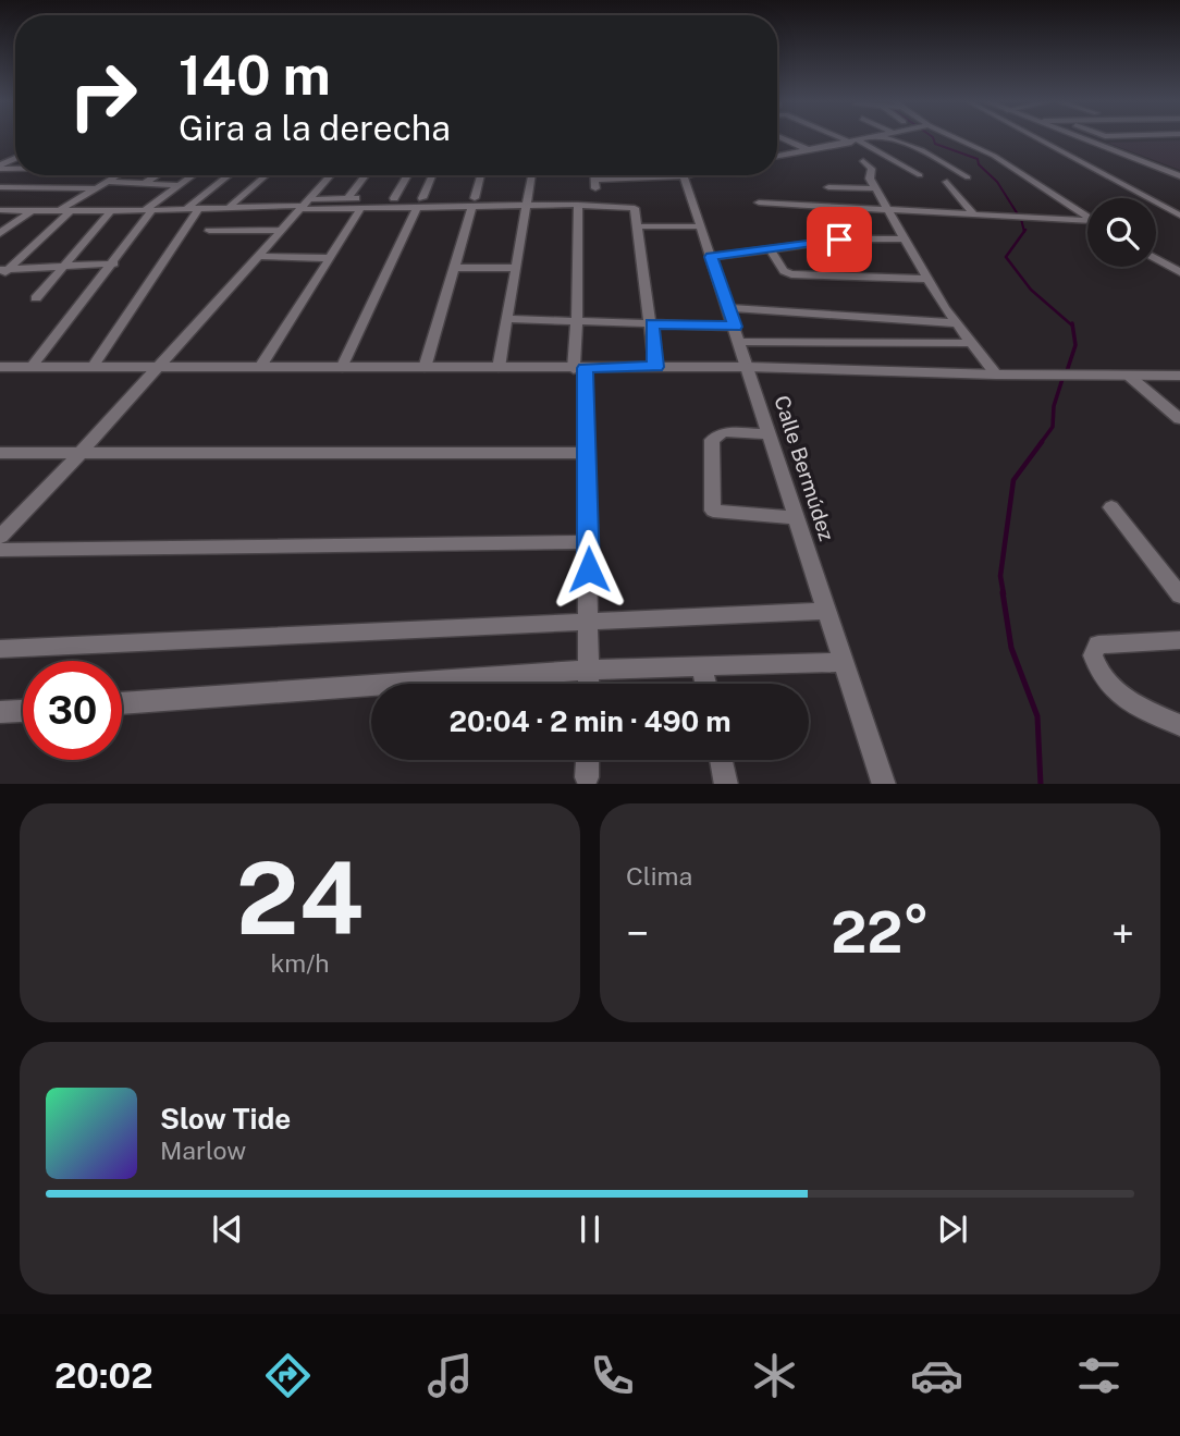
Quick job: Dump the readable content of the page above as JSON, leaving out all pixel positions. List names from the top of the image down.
{
  "streets": {
    "street": ["Calle Bermúdez"]
  },
  "page": {
    "turn": ["140 m", "Gira a la derecha"],
    "limit": "30",
    "trip": "20:04 · 2 min · 490 m",
    "tile": [
      ["24", "km/h"],
      "Clima"
    ],
    "heat": ["−", "22°", "+"],
    "song": ["Slow Tide", "Marlow"],
    "tabs": "20:02"
  }
}
